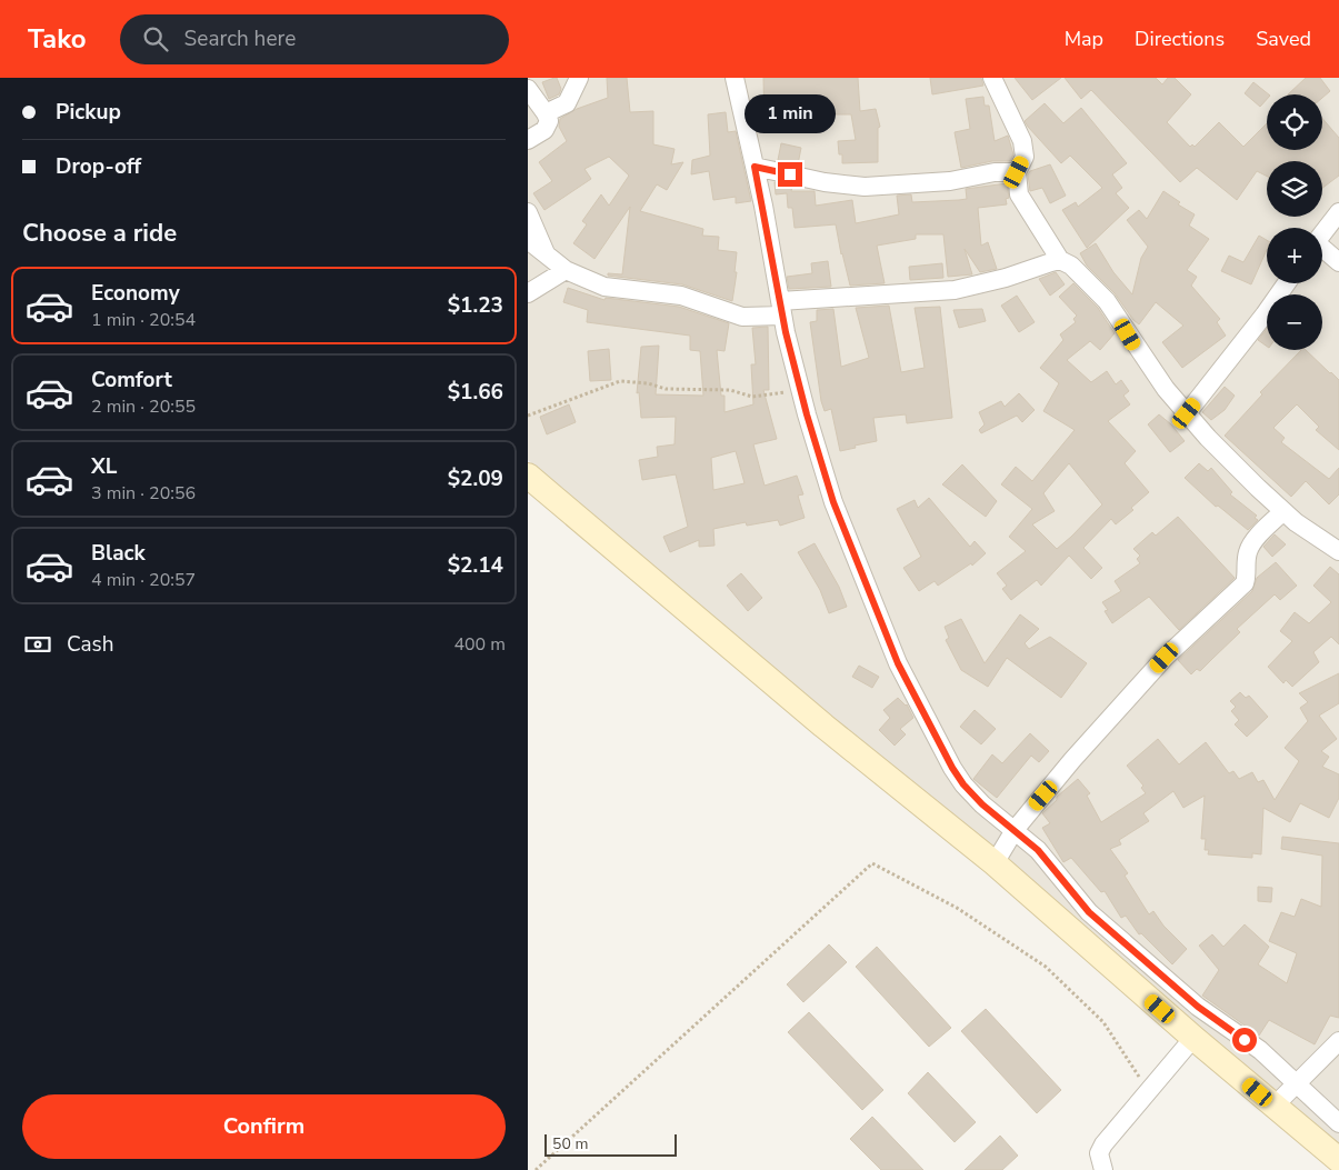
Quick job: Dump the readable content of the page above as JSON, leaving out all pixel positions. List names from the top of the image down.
{
  "scale_bar": "50 m",
  "page": {
    "header": "Tako",
    "search": "Search here",
    "nav": ["Map", "Directions", "Saved"],
    "banner": ["Pickup", "Drop-off"],
    "map_buttons": ["+", "−"],
    "bubble": "1 min",
    "heading": "Choose a ride",
    "list": [
      {
        "name": "Economy",
        "note": "1 min · 20:54",
        "value": "$1.23"
      },
      {
        "name": "Comfort",
        "note": "2 min · 20:55",
        "value": "$1.66"
      },
      {
        "name": "XL",
        "note": "3 min · 20:56",
        "value": "$2.09"
      },
      {
        "name": "Black",
        "note": "4 min · 20:57",
        "value": "$2.14"
      }
    ],
    "pay": ["Cash", "400 m"],
    "buttons": "Confirm",
    "scale": "50 m"
  }
}
